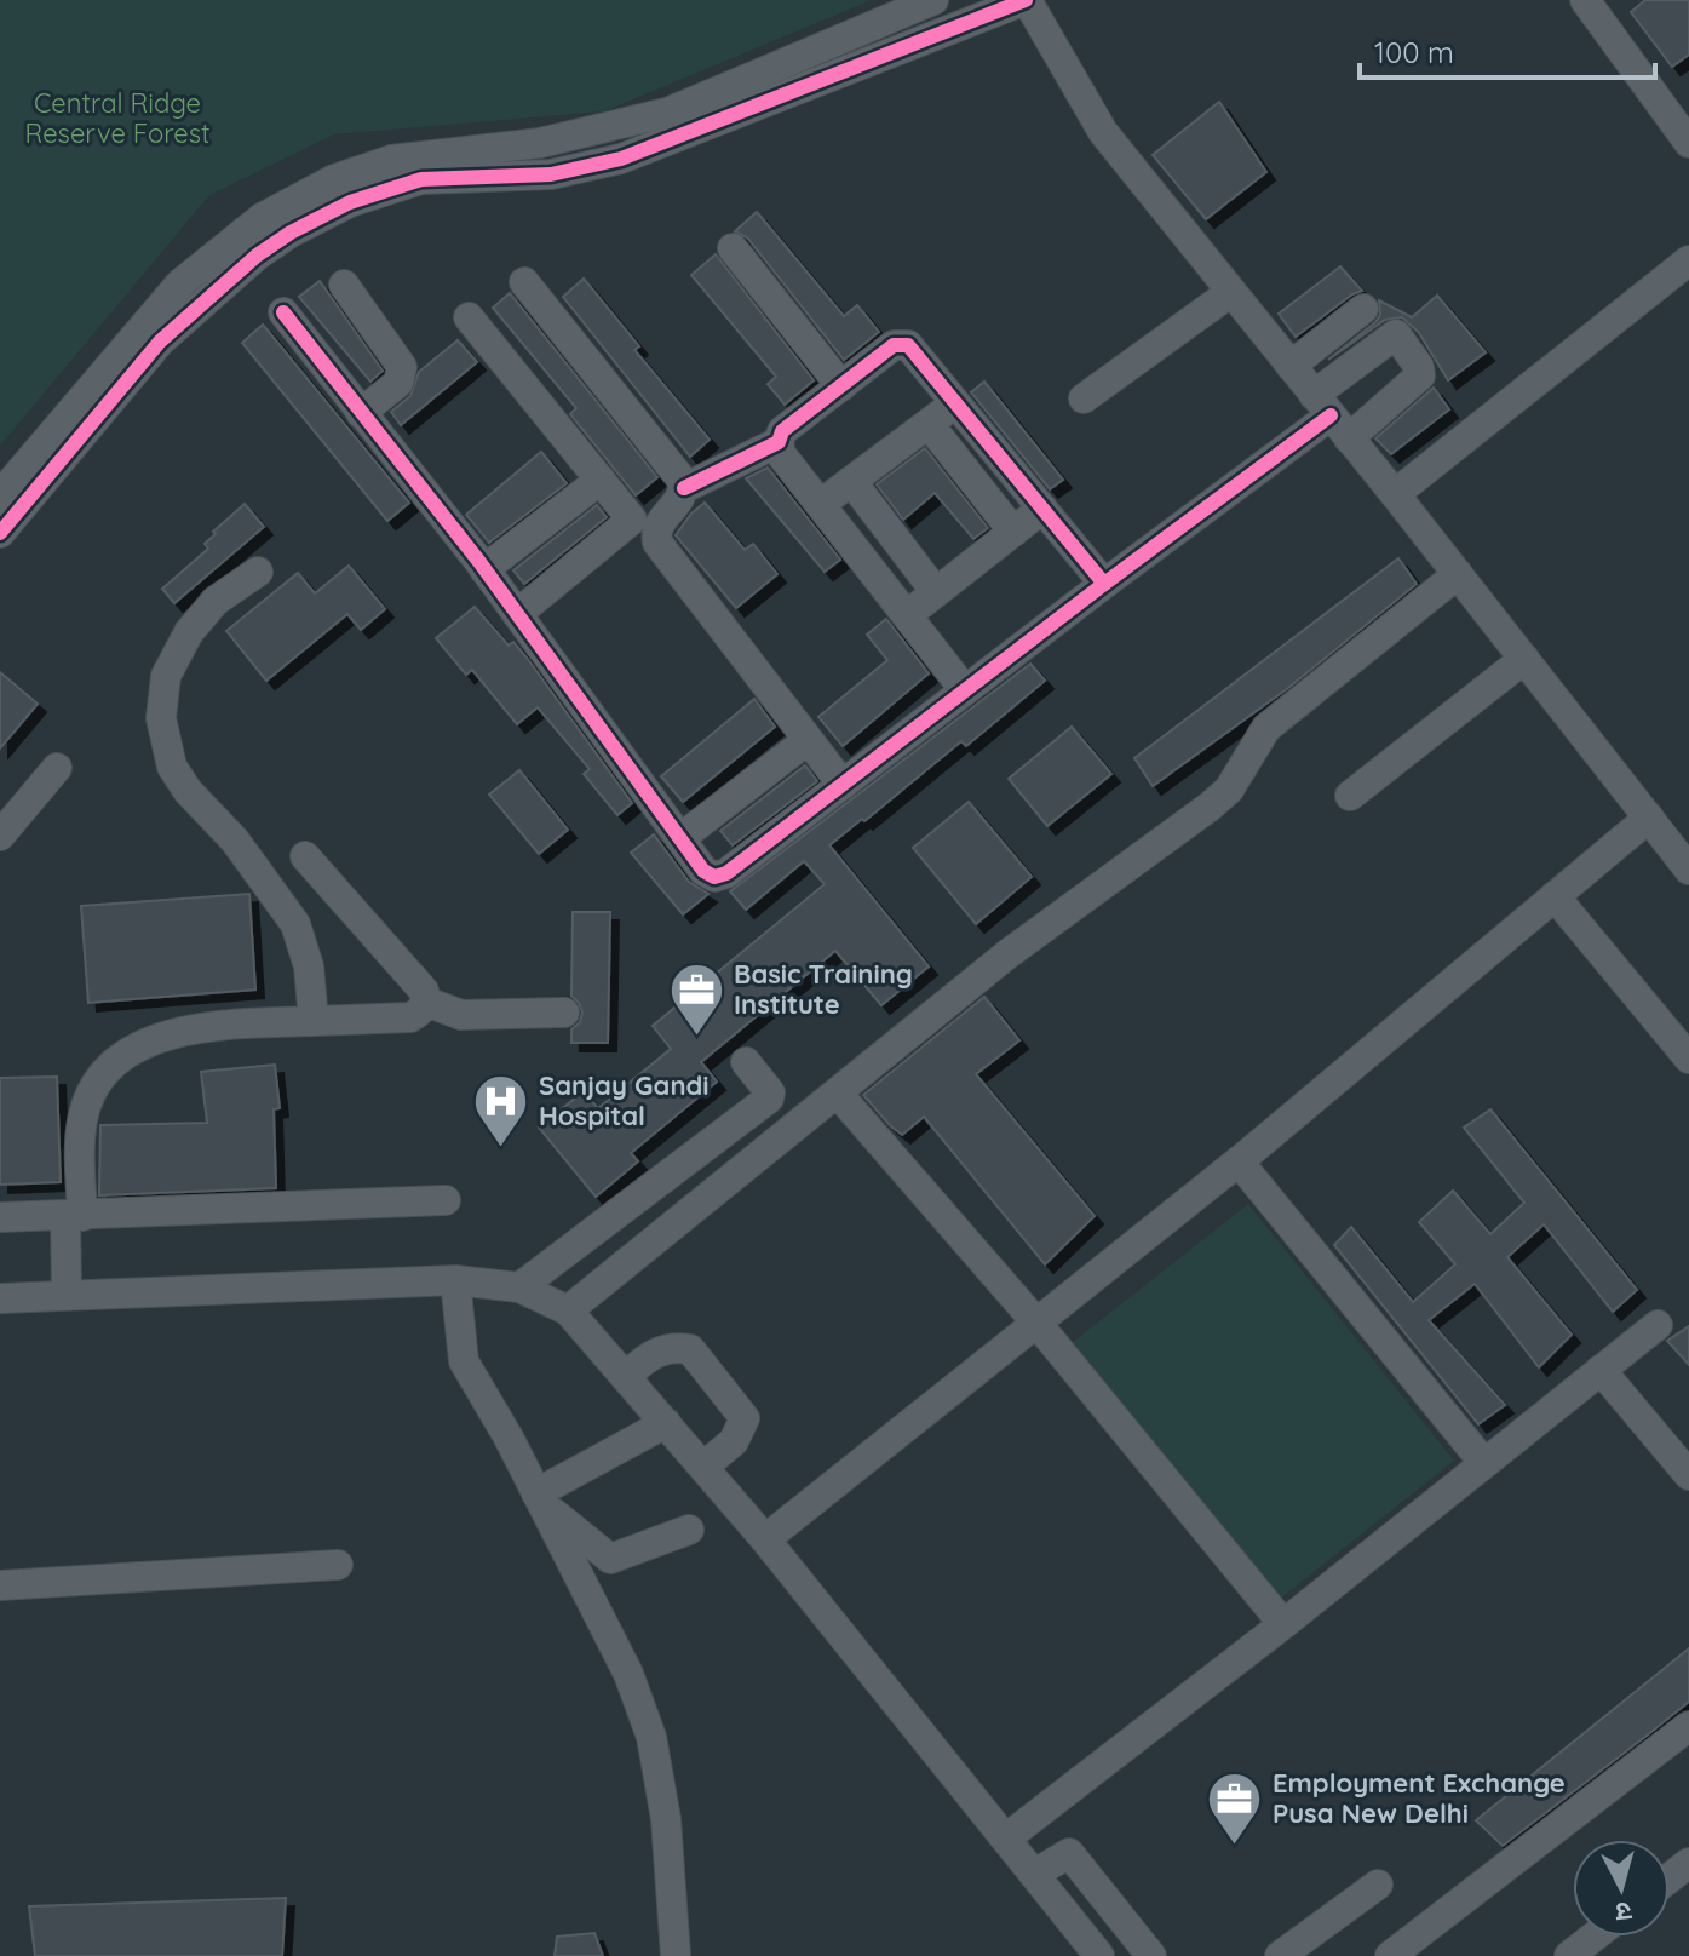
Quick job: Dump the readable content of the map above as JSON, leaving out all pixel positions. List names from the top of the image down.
{
  "parks": ["Central Ridge Reserve Forest"],
  "places": {
    "office": ["Basic Training Institute", "Employment Exchange Pusa New Delhi"],
    "hospital": ["Sanjay Gandi Hospital"]
  },
  "scale_bar": "100 m",
  "north": "bottom"
}
